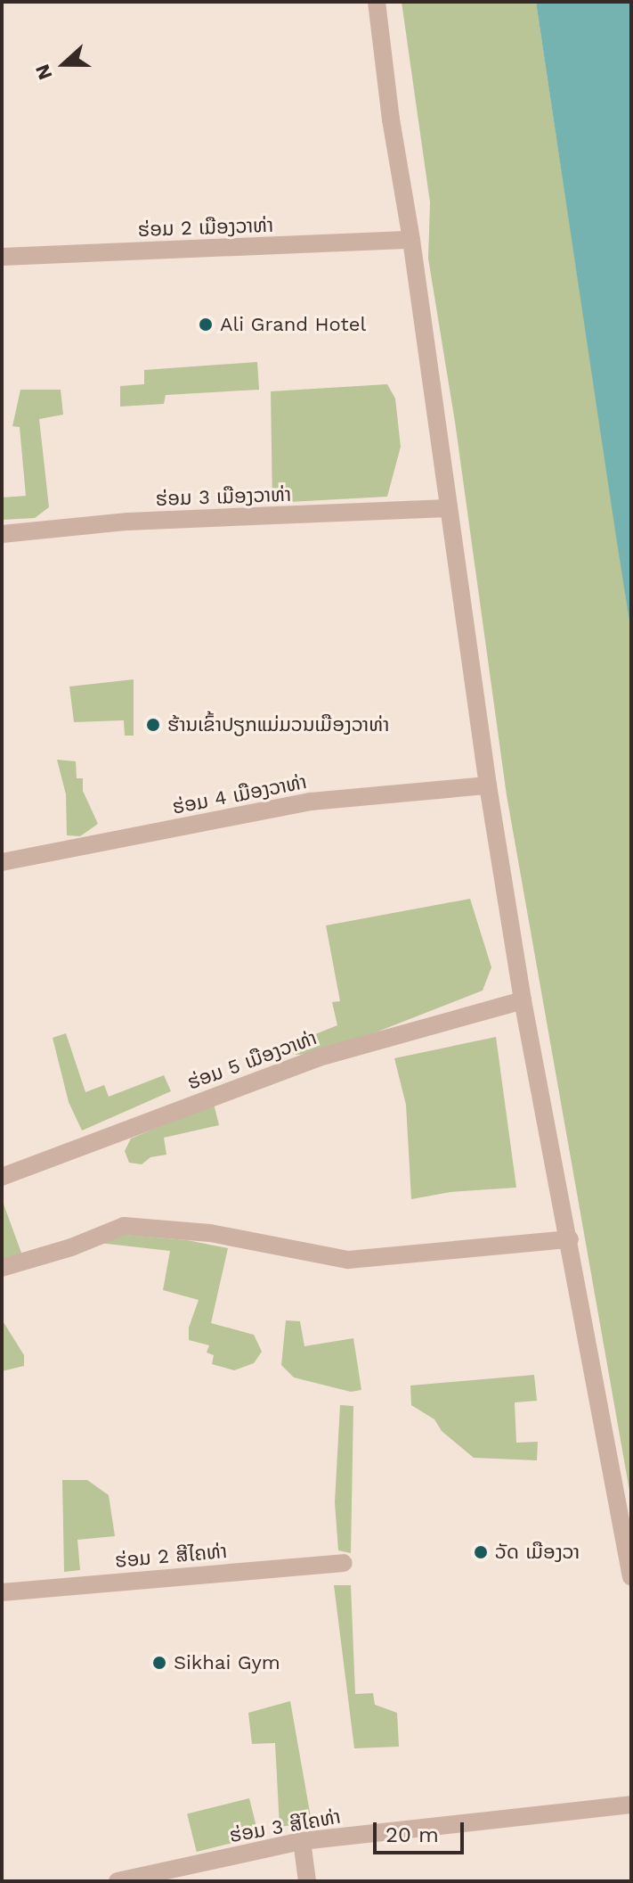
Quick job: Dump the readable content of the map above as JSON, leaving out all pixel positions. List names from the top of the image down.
{
  "streets": {
    "street": [
      "ຮ່ອມ 2 ເມືອງວາທ່າ",
      "ຮ່ອມ 3 ເມືອງວາທ່າ",
      "ຮ່ອມ 4 ເມືອງວາທ່າ",
      "ຮ່ອມ 5 ເມືອງວາທ່າ",
      "ຮ່ອມ 2 ສີໄຄທ່າ",
      "ຮ່ອມ 3 ສີໄຄທ່າ"
    ]
  },
  "places": [
    "Ali Grand Hotel",
    "ຮ້ານເຂົ້າປຽກແມ່ມວນເມືອງວາທ່າ",
    "ວັດ ເມືອງວາ",
    "Sikhai Gym"
  ],
  "scale_bar": "20 m",
  "north": "left"
}
